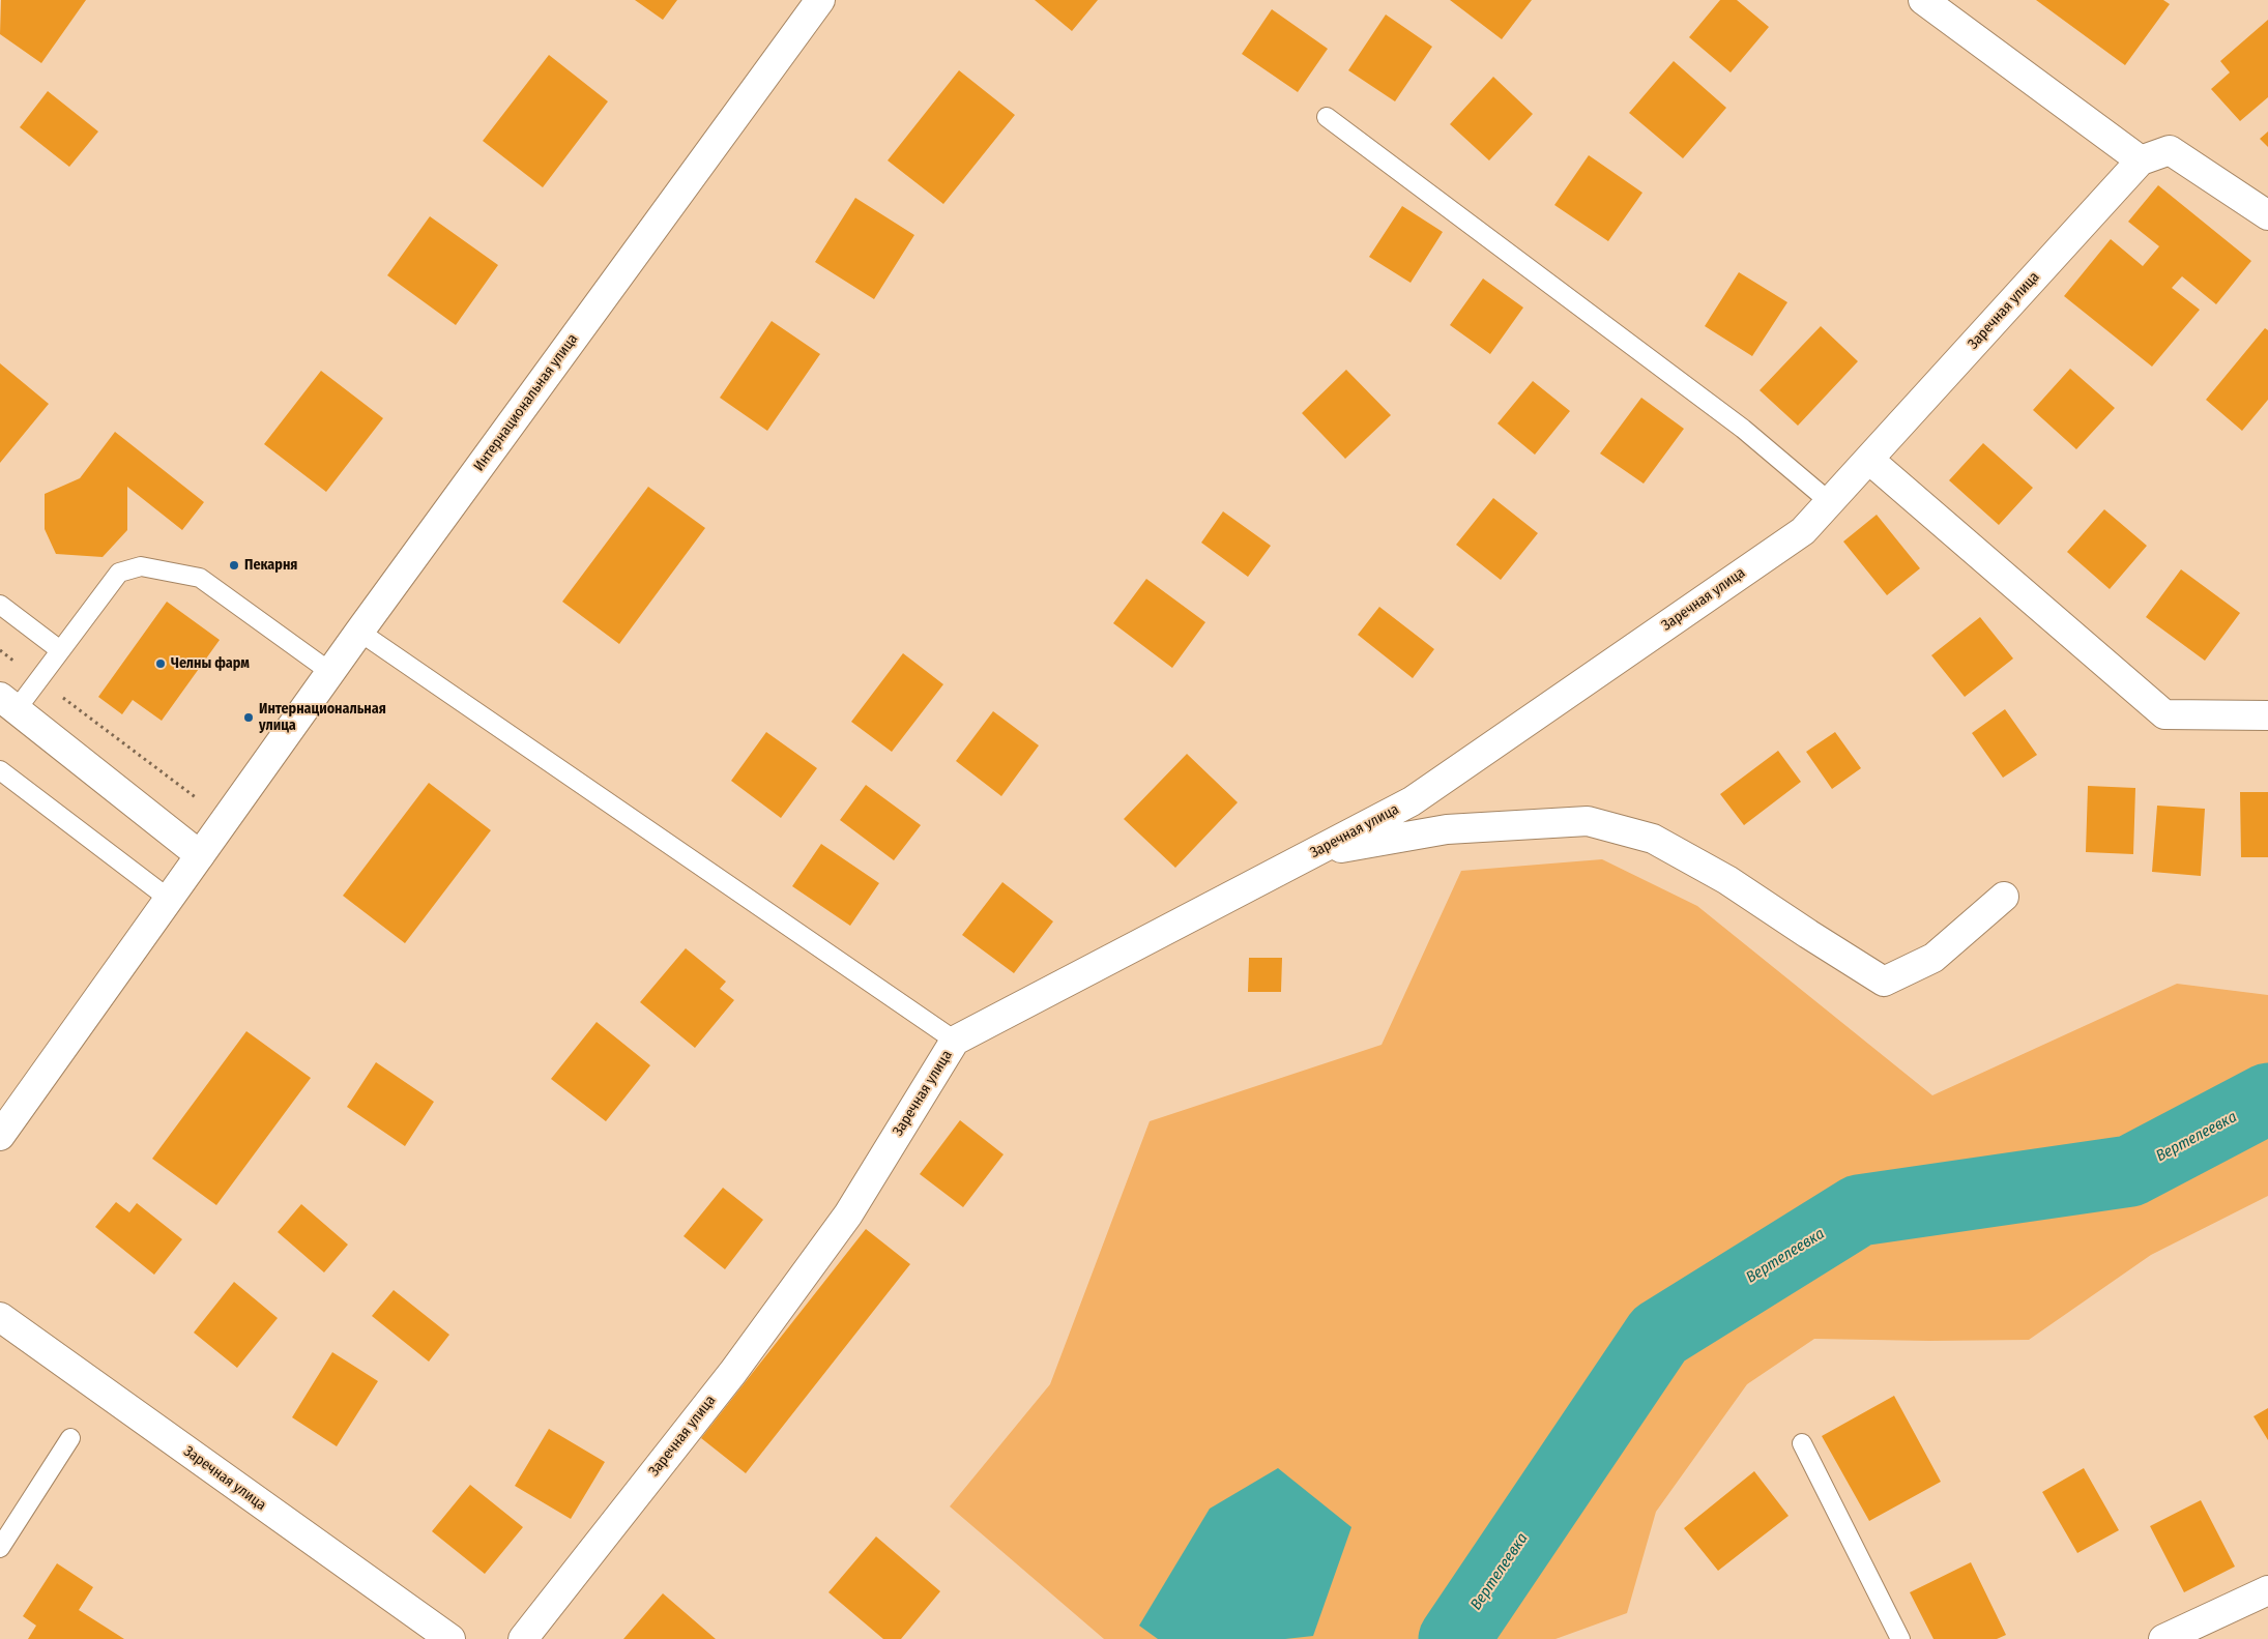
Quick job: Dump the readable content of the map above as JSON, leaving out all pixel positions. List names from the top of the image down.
{
  "streets": {
    "street": ["Заречная улица", "Интернациональная улица"]
  },
  "water": ["Вертелеевка"],
  "places": ["Пекарня", "Челны фарм", "Интернациональная улица"]
}
